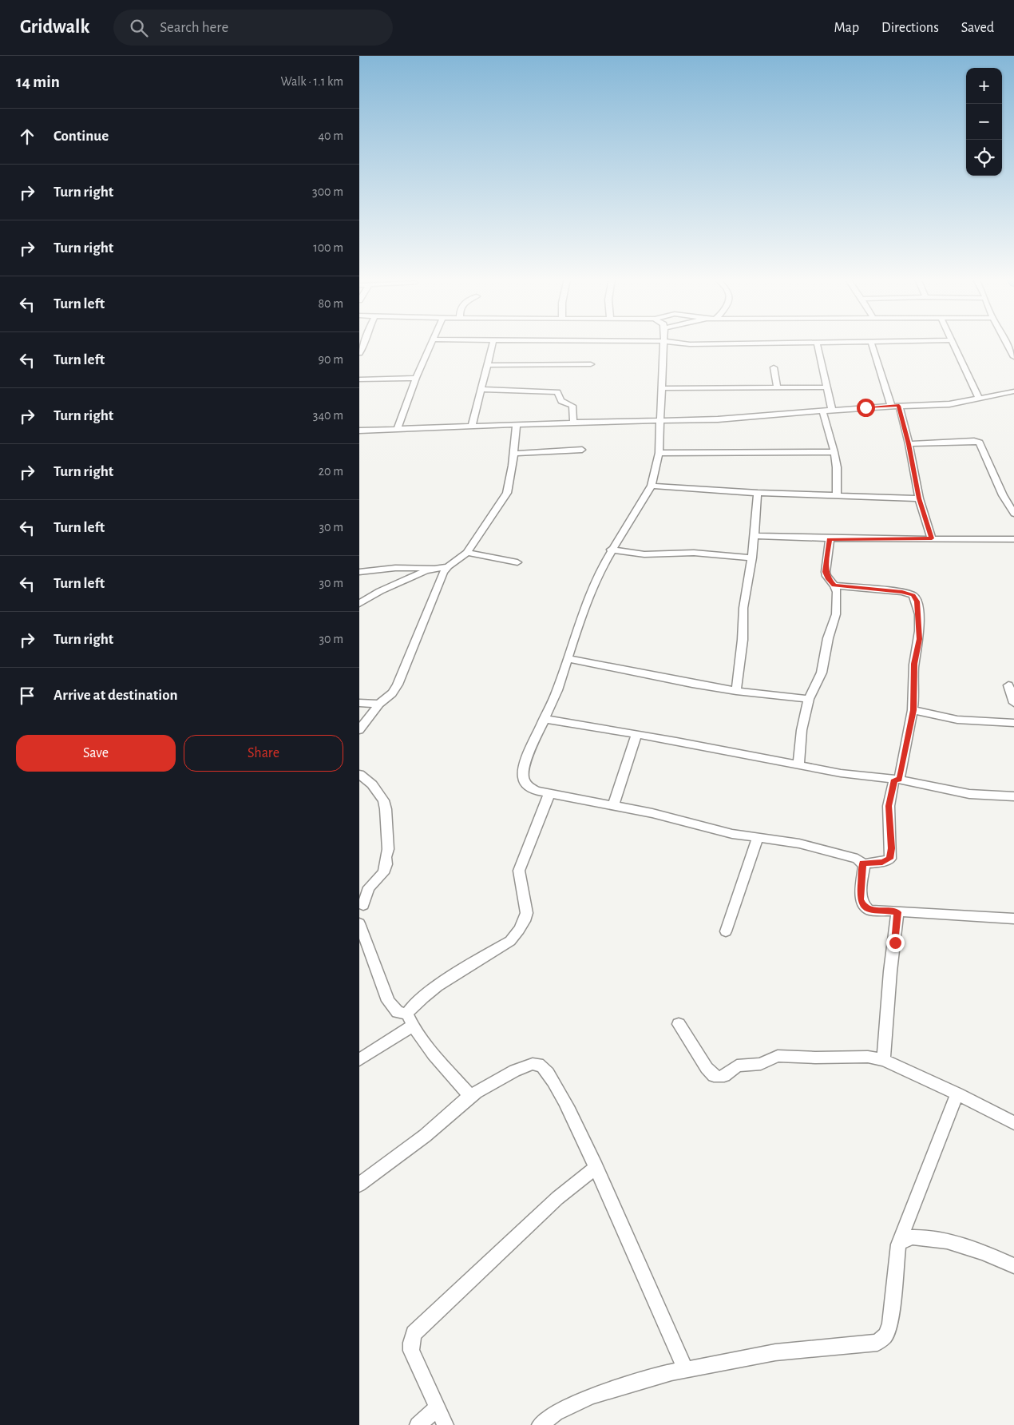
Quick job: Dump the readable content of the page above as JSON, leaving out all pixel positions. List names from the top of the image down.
{
  "page": {
    "header": "Gridwalk",
    "search": "Search here",
    "nav": ["Map", "Directions", "Saved"],
    "heading": ["14 min", "Walk · 1.1 km"],
    "map_buttons": ["+", "−"],
    "list": [
      ["Continue", "40 m"],
      ["Turn right", "300 m"],
      ["Turn right", "100 m"],
      ["Turn left", "80 m"],
      ["Turn left", "90 m"],
      ["Turn right", "340 m"],
      ["Turn right", "20 m"],
      ["Turn left", "30 m"],
      ["Turn left", "30 m"],
      ["Turn right", "30 m"],
      "Arrive at destination"
    ],
    "buttons": ["Save", "Share"]
  }
}
